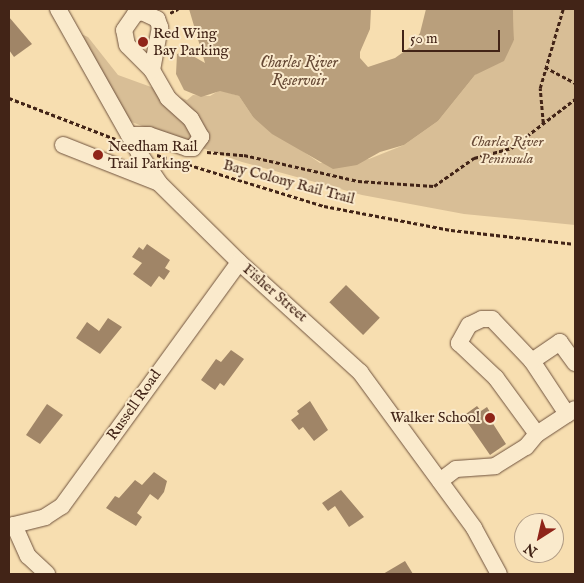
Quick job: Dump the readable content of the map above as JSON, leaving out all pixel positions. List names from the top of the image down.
{
  "streets": {
    "street": ["Fisher Street", "Russell Road"],
    "path": ["Bay Colony Rail Trail"]
  },
  "crossings": [
    ["Bay Colony Rail Trail", "Fisher Street"],
    ["Fisher Street", "Russell Road"]
  ],
  "water": ["Charles River Reservoir"],
  "parks": ["Charles River Peninsula"],
  "places": ["Red Wing Bay Parking", "Needham Rail Trail Parking", "Walker School"],
  "scale_bar": "50 m",
  "north": "bottom left"
}
